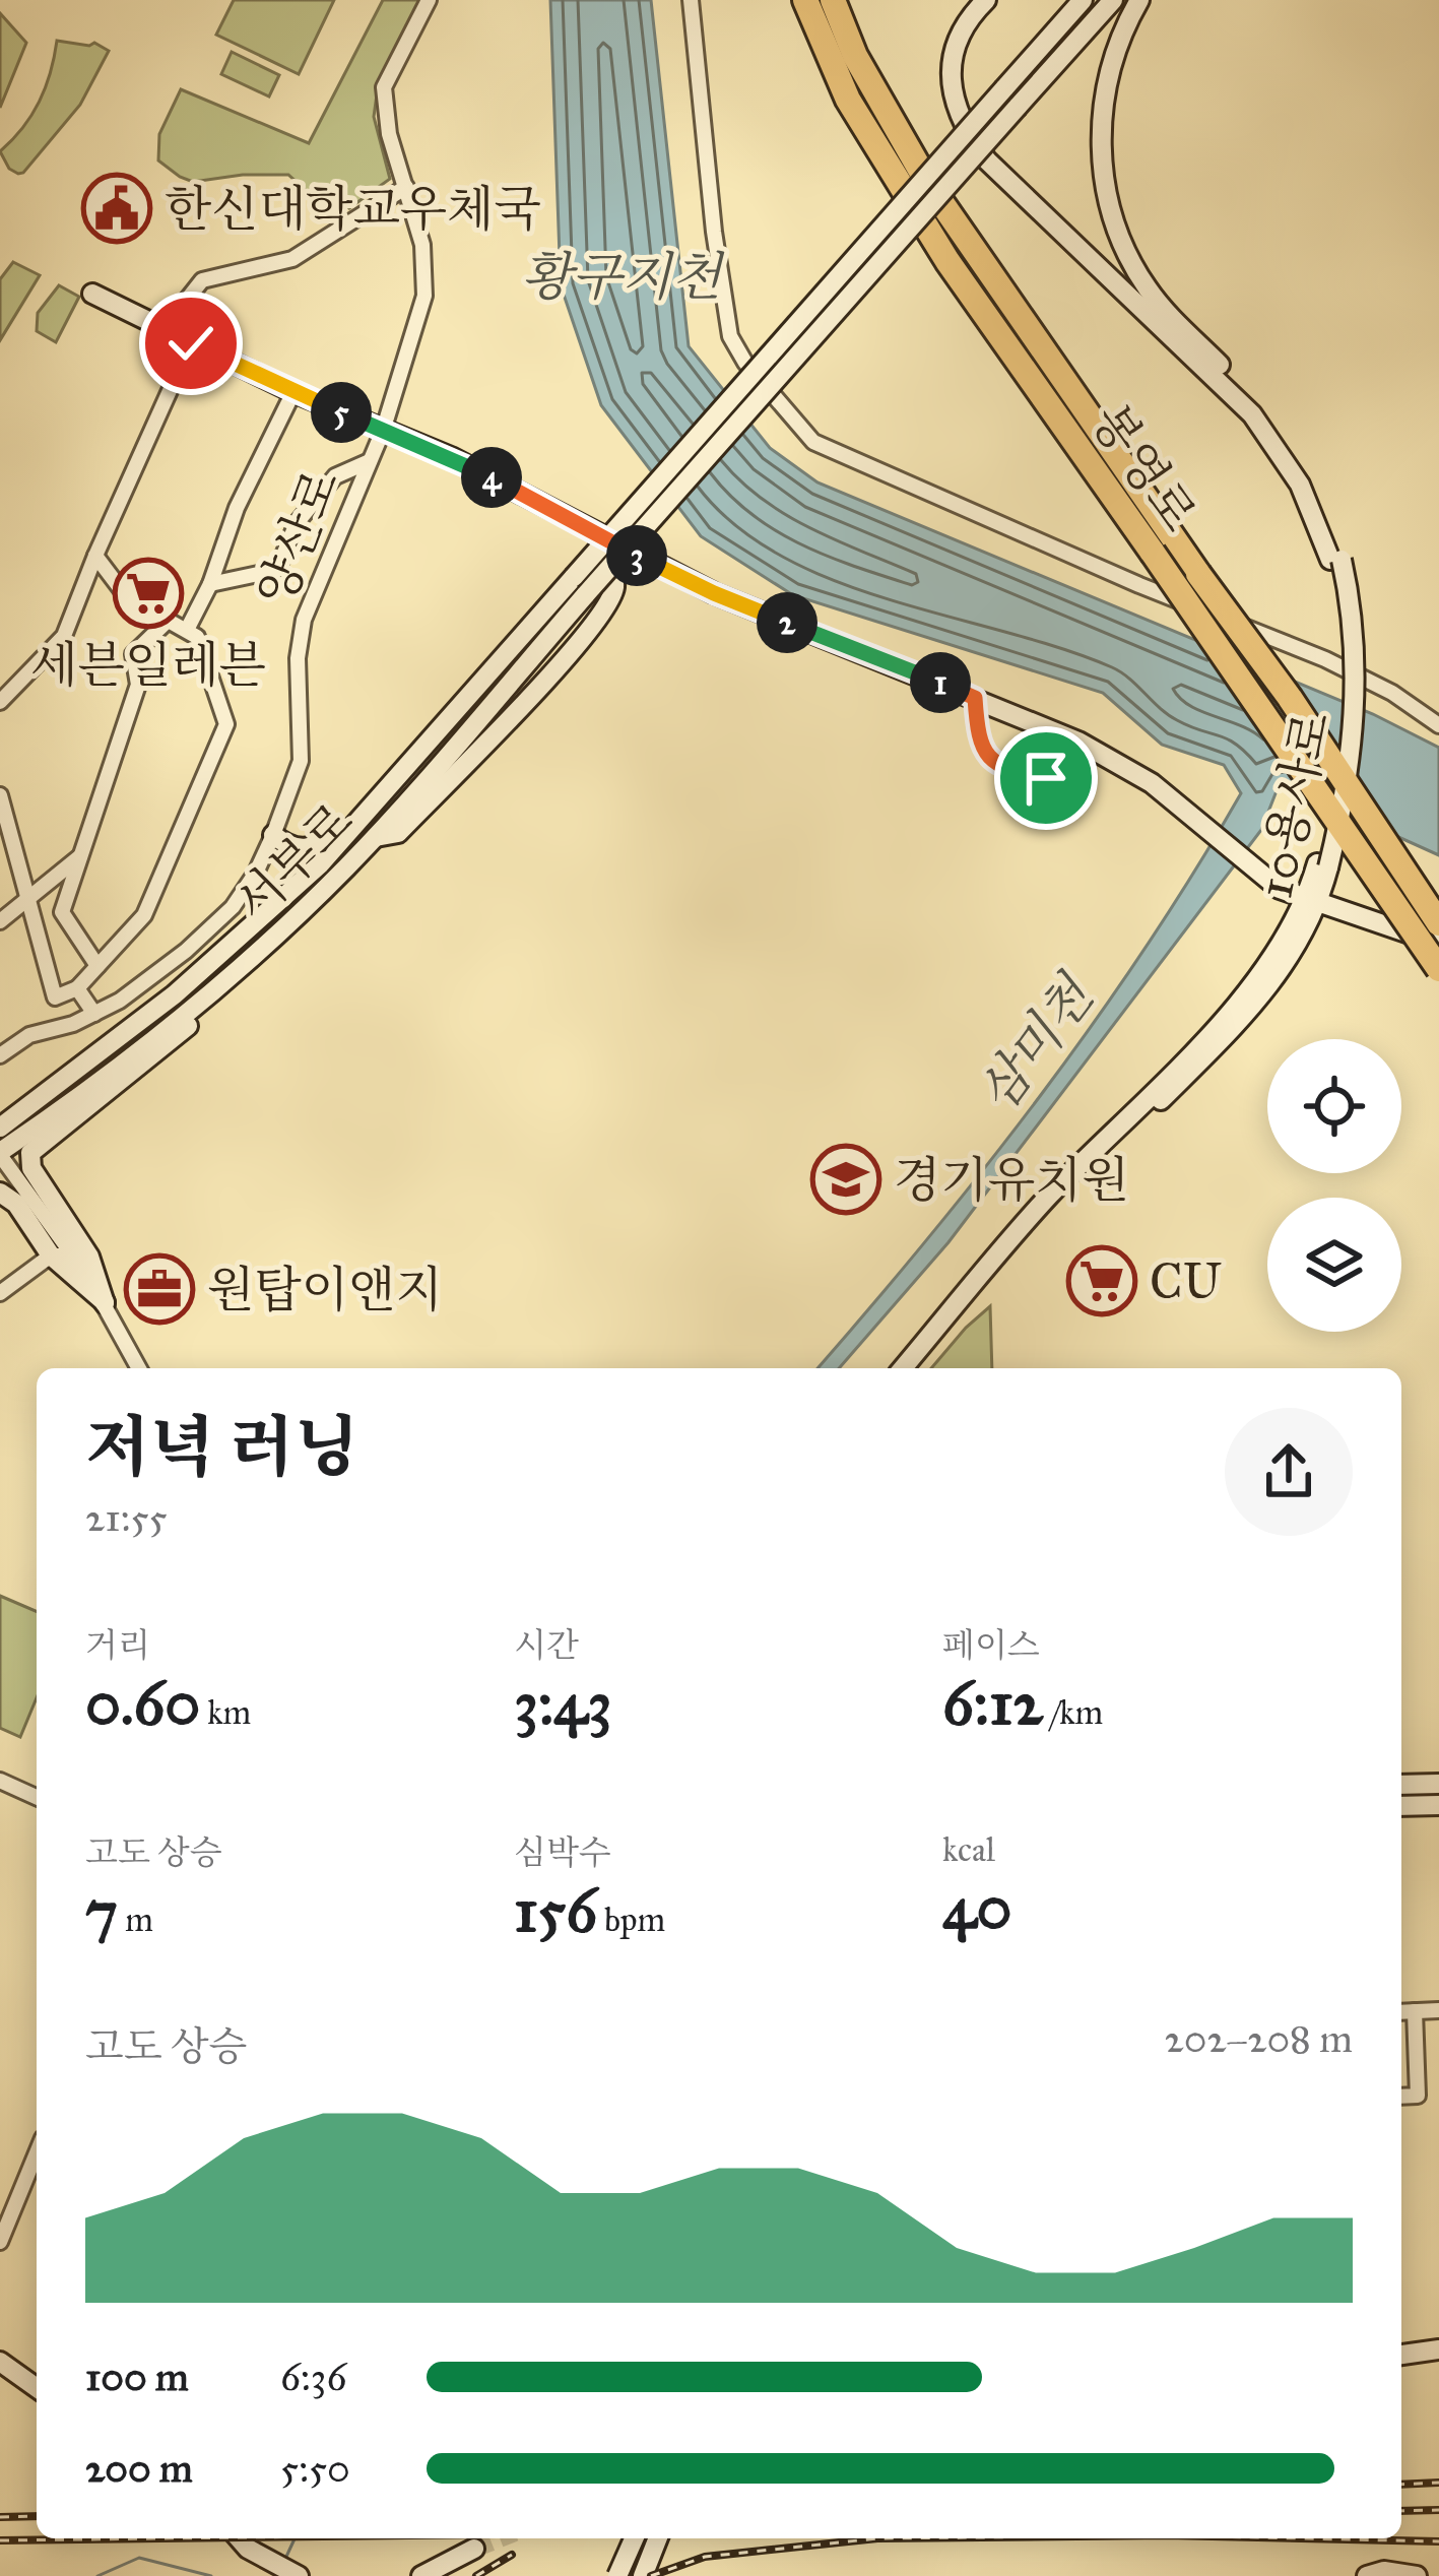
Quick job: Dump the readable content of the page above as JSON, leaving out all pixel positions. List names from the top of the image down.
{
  "streets": {
    "highway": ["봉영로"],
    "main road": ["10용사로", "서부로"],
    "street": ["양산로"]
  },
  "water": ["황구지천", "삼미천"],
  "places": {
    "public building": ["한신대학교우체국"],
    "supermarket": ["세븐일레븐", "CU"],
    "school or university": ["경기유치원"],
    "office": ["원탑이앤지"]
  },
  "page": {
    "pins": [
      "5",
      "4",
      "3",
      "2",
      "1"
    ],
    "heading": ["저녁 러닝", "21:55"],
    "stats": [
      ["거리", "0.60 km"],
      ["시간", "3:43"],
      ["페이스", "6:12 /km"],
      ["고도 상승", "7 m"],
      ["심박수", "156 bpm"],
      ["kcal", "40"]
    ],
    "chart": ["고도 상승", "202–208 m"],
    "list": [
      {
        "name": "100 m",
        "note": "6:36"
      },
      {
        "name": "200 m",
        "note": "5:50"
      }
    ]
  }
}
